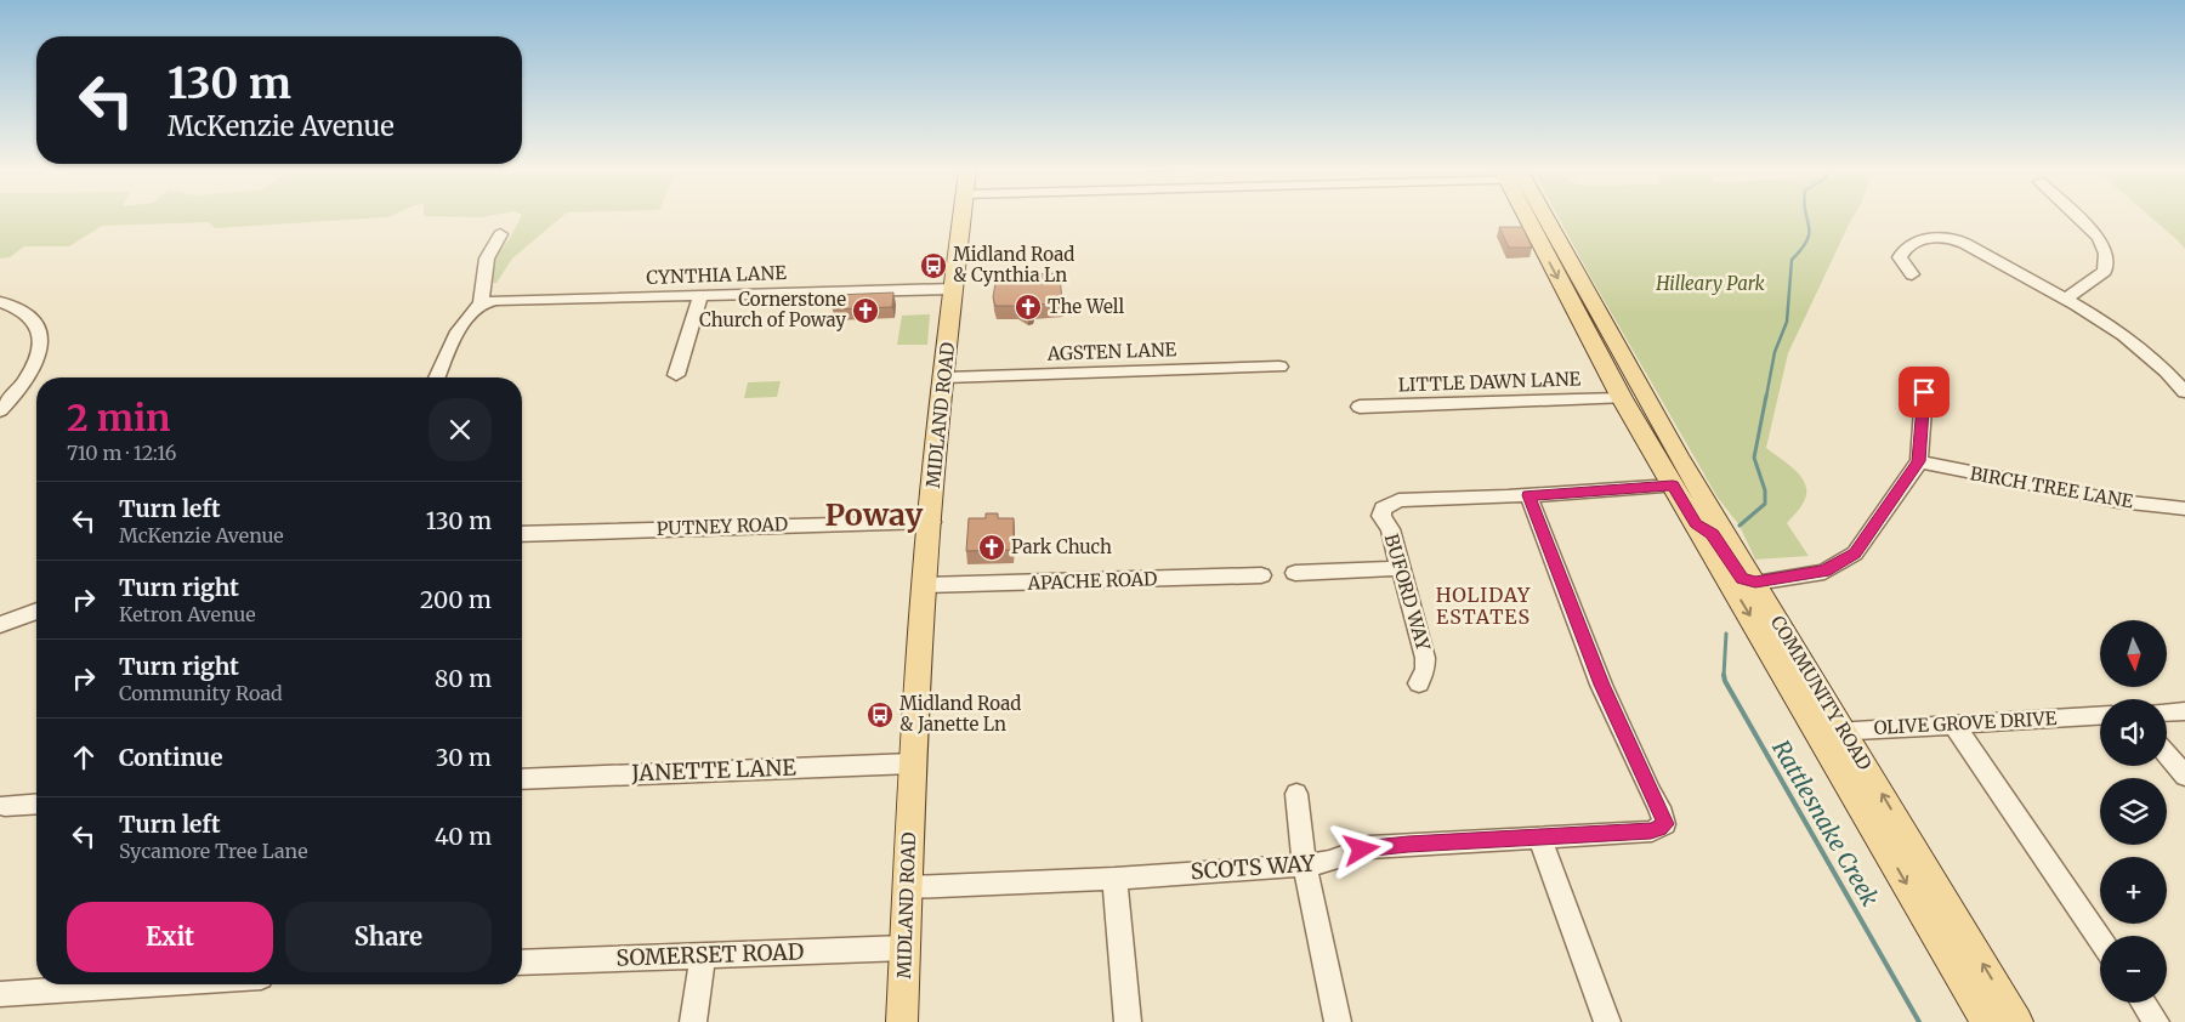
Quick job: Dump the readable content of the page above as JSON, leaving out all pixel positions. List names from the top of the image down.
{
  "streets": {
    "main road": ["MIDLAND ROAD", "COMMUNITY ROAD"],
    "street": [
      "CYNTHIA LANE",
      "AGSTEN LANE",
      "LITTLE DAWN LANE",
      "BIRCH TREE LANE",
      "PUTNEY ROAD",
      "APACHE ROAD",
      "BUFORD WAY",
      "OLIVE GROVE DRIVE",
      "JANETTE LANE",
      "SCOTS WAY",
      "SOMERSET ROAD"
    ]
  },
  "crossings": [
    ["CYNTHIA LANE", "MIDLAND ROAD"],
    ["AGSTEN LANE", "MIDLAND ROAD"],
    ["LITTLE DAWN LANE", "COMMUNITY ROAD"],
    ["MIDLAND ROAD", "PUTNEY ROAD"],
    ["MIDLAND ROAD", "APACHE ROAD"],
    ["MIDLAND ROAD", "JANETTE LANE"],
    ["MIDLAND ROAD", "SCOTS WAY"],
    ["MIDLAND ROAD", "SOMERSET ROAD"],
    ["BUFORD WAY", "SCOTS WAY"],
    ["COMMUNITY ROAD", "OLIVE GROVE DRIVE"]
  ],
  "districts": ["Poway", "HOLIDAY ESTATES"],
  "water": ["Rattlesnake Creek"],
  "parks": ["Hilleary Park"],
  "places": {
    "bus stop": ["Midland Road & Cynthia Ln", "Midland Road & Janette Ln"],
    "church": ["The Well", "Cornerstone Church of Poway", "Park Chuch"]
  },
  "north": "bottom",
  "page": {
    "turn": ["130 m", "McKenzie Avenue"],
    "heading": ["2 min", "710 m · 12:16"],
    "list": [
      {
        "name": "Turn left",
        "note": "McKenzie Avenue",
        "value": "130 m"
      },
      {
        "name": "Turn right",
        "note": "Ketron Avenue",
        "value": "200 m"
      },
      {
        "name": "Turn right",
        "note": "Community Road",
        "value": "80 m"
      },
      {
        "name": "Continue",
        "value": "30 m"
      },
      {
        "name": "Turn left",
        "note": "Sycamore Tree Lane",
        "value": "40 m"
      }
    ],
    "map_buttons": ["+", "−"],
    "buttons": ["Exit", "Share"]
  }
}
